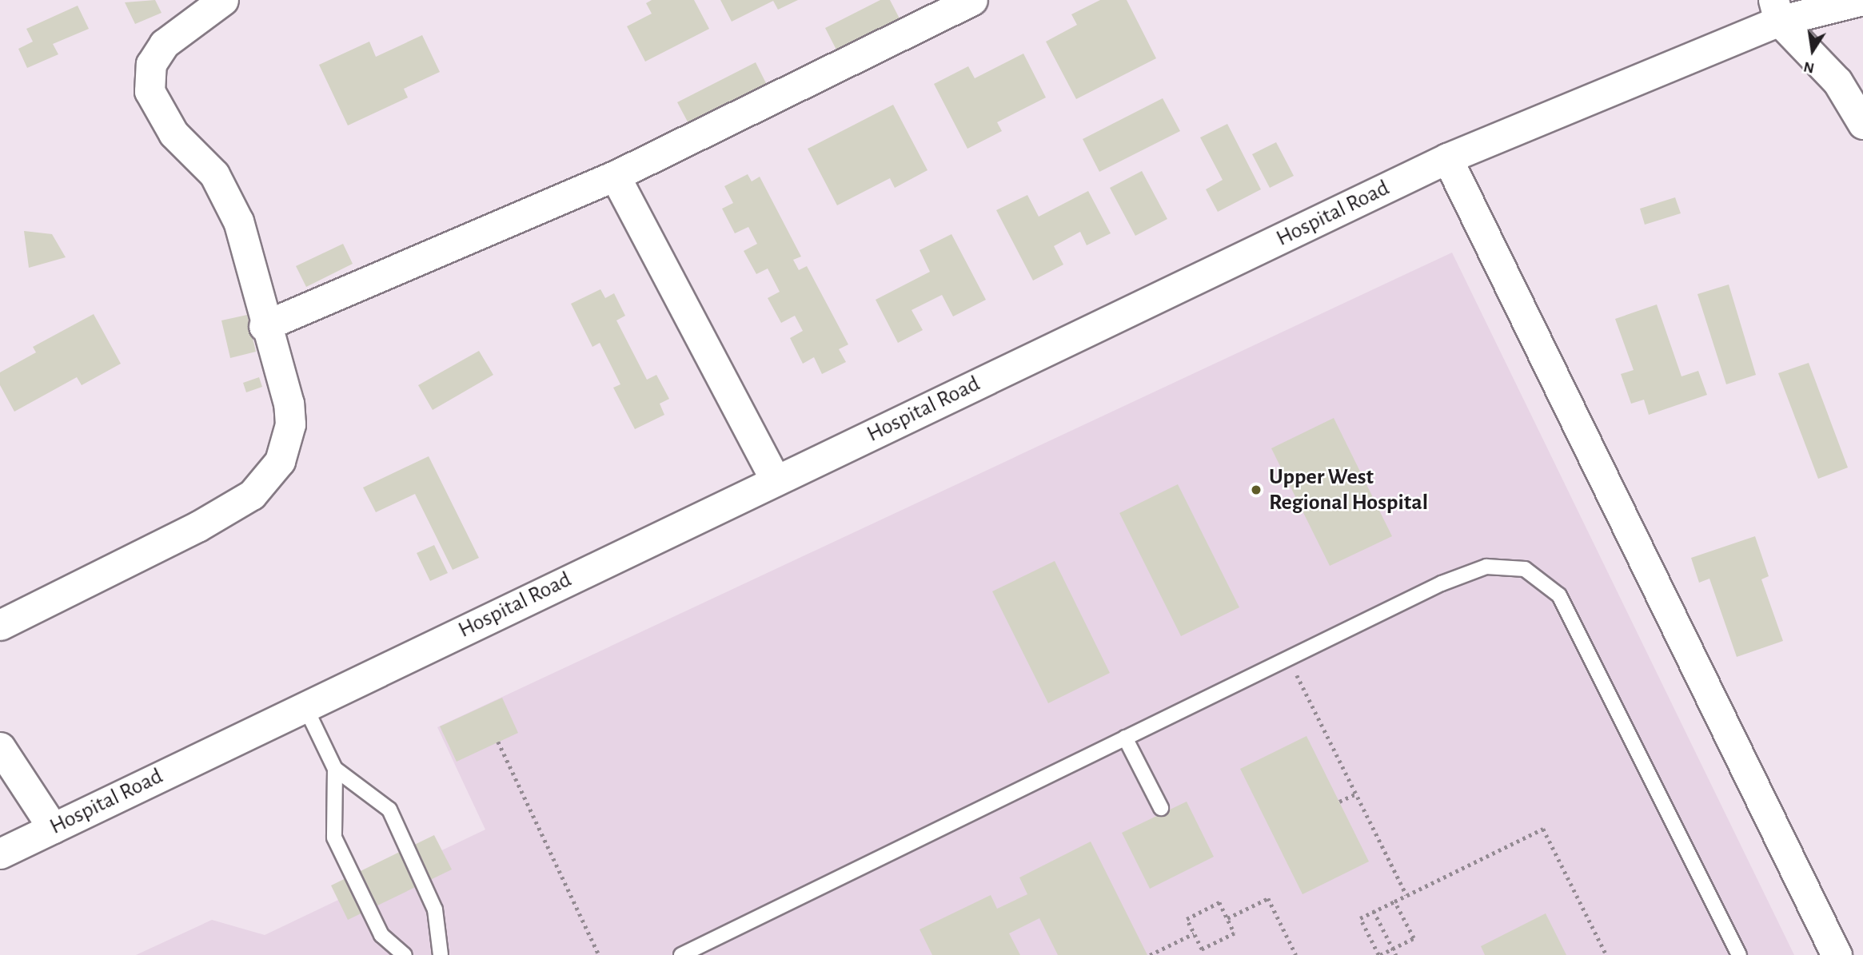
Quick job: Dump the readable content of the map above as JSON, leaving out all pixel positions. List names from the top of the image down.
{
  "streets": {
    "street": ["Hospital Road"]
  },
  "places": ["Upper West Regional Hospital"],
  "north": "bottom"
}
